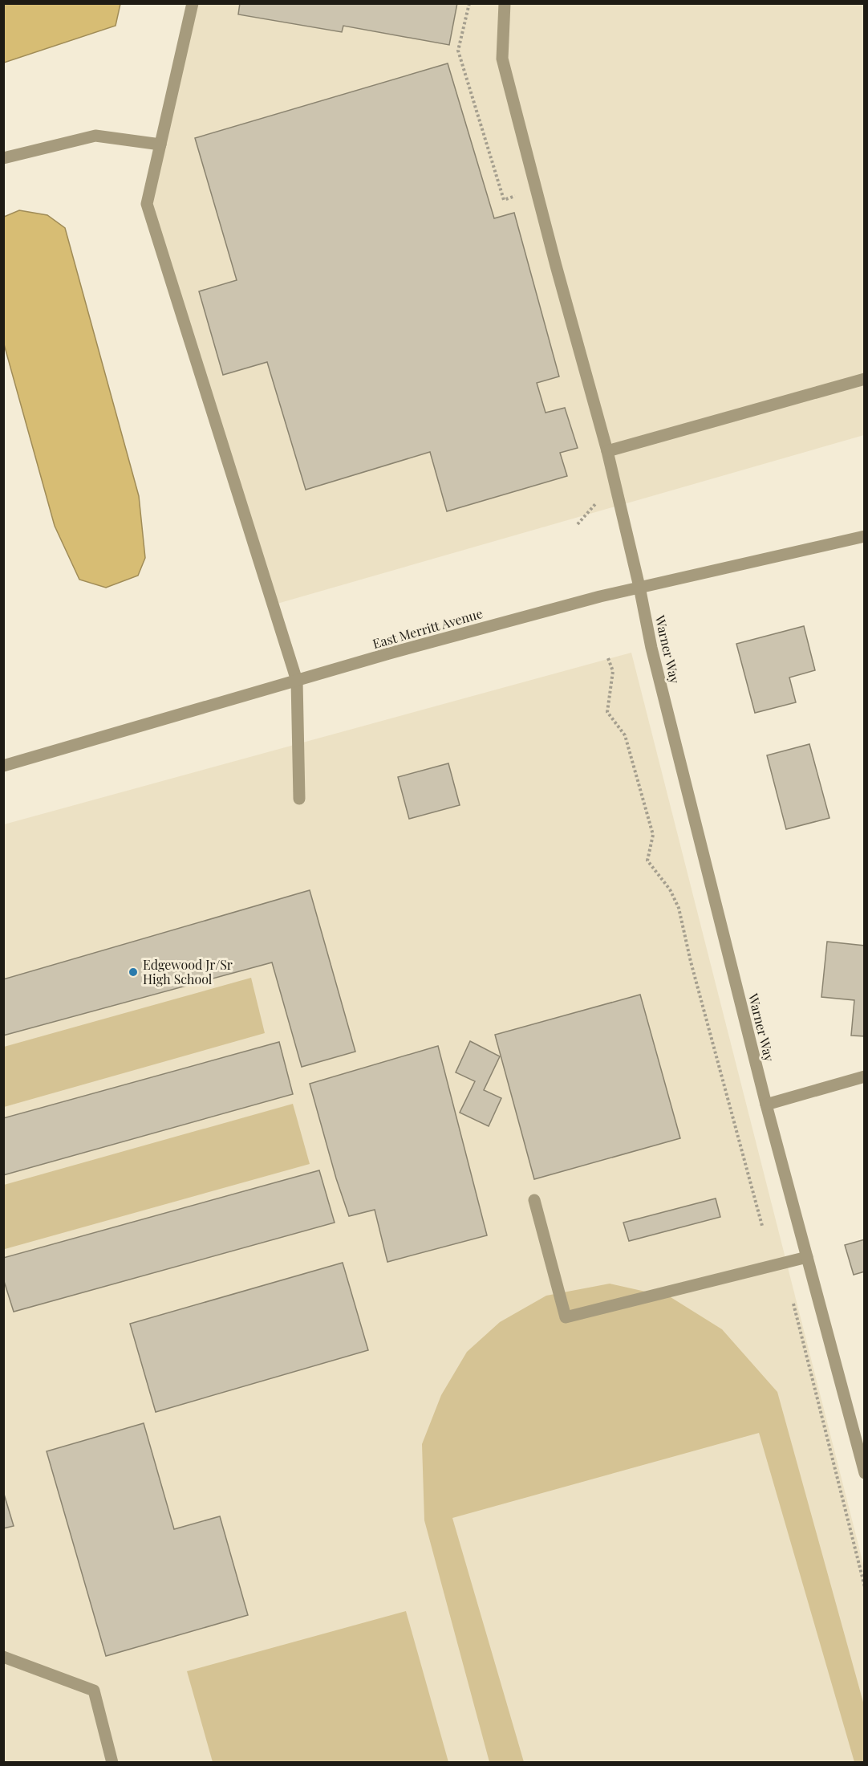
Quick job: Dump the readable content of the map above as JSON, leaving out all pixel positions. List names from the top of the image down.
{
  "streets": {
    "street": ["East Merritt Avenue", "Warner Way"]
  },
  "crossings": [
    ["East Merritt Avenue", "Warner Way"]
  ],
  "places": ["Edgewood Jr/Sr High School"]
}
